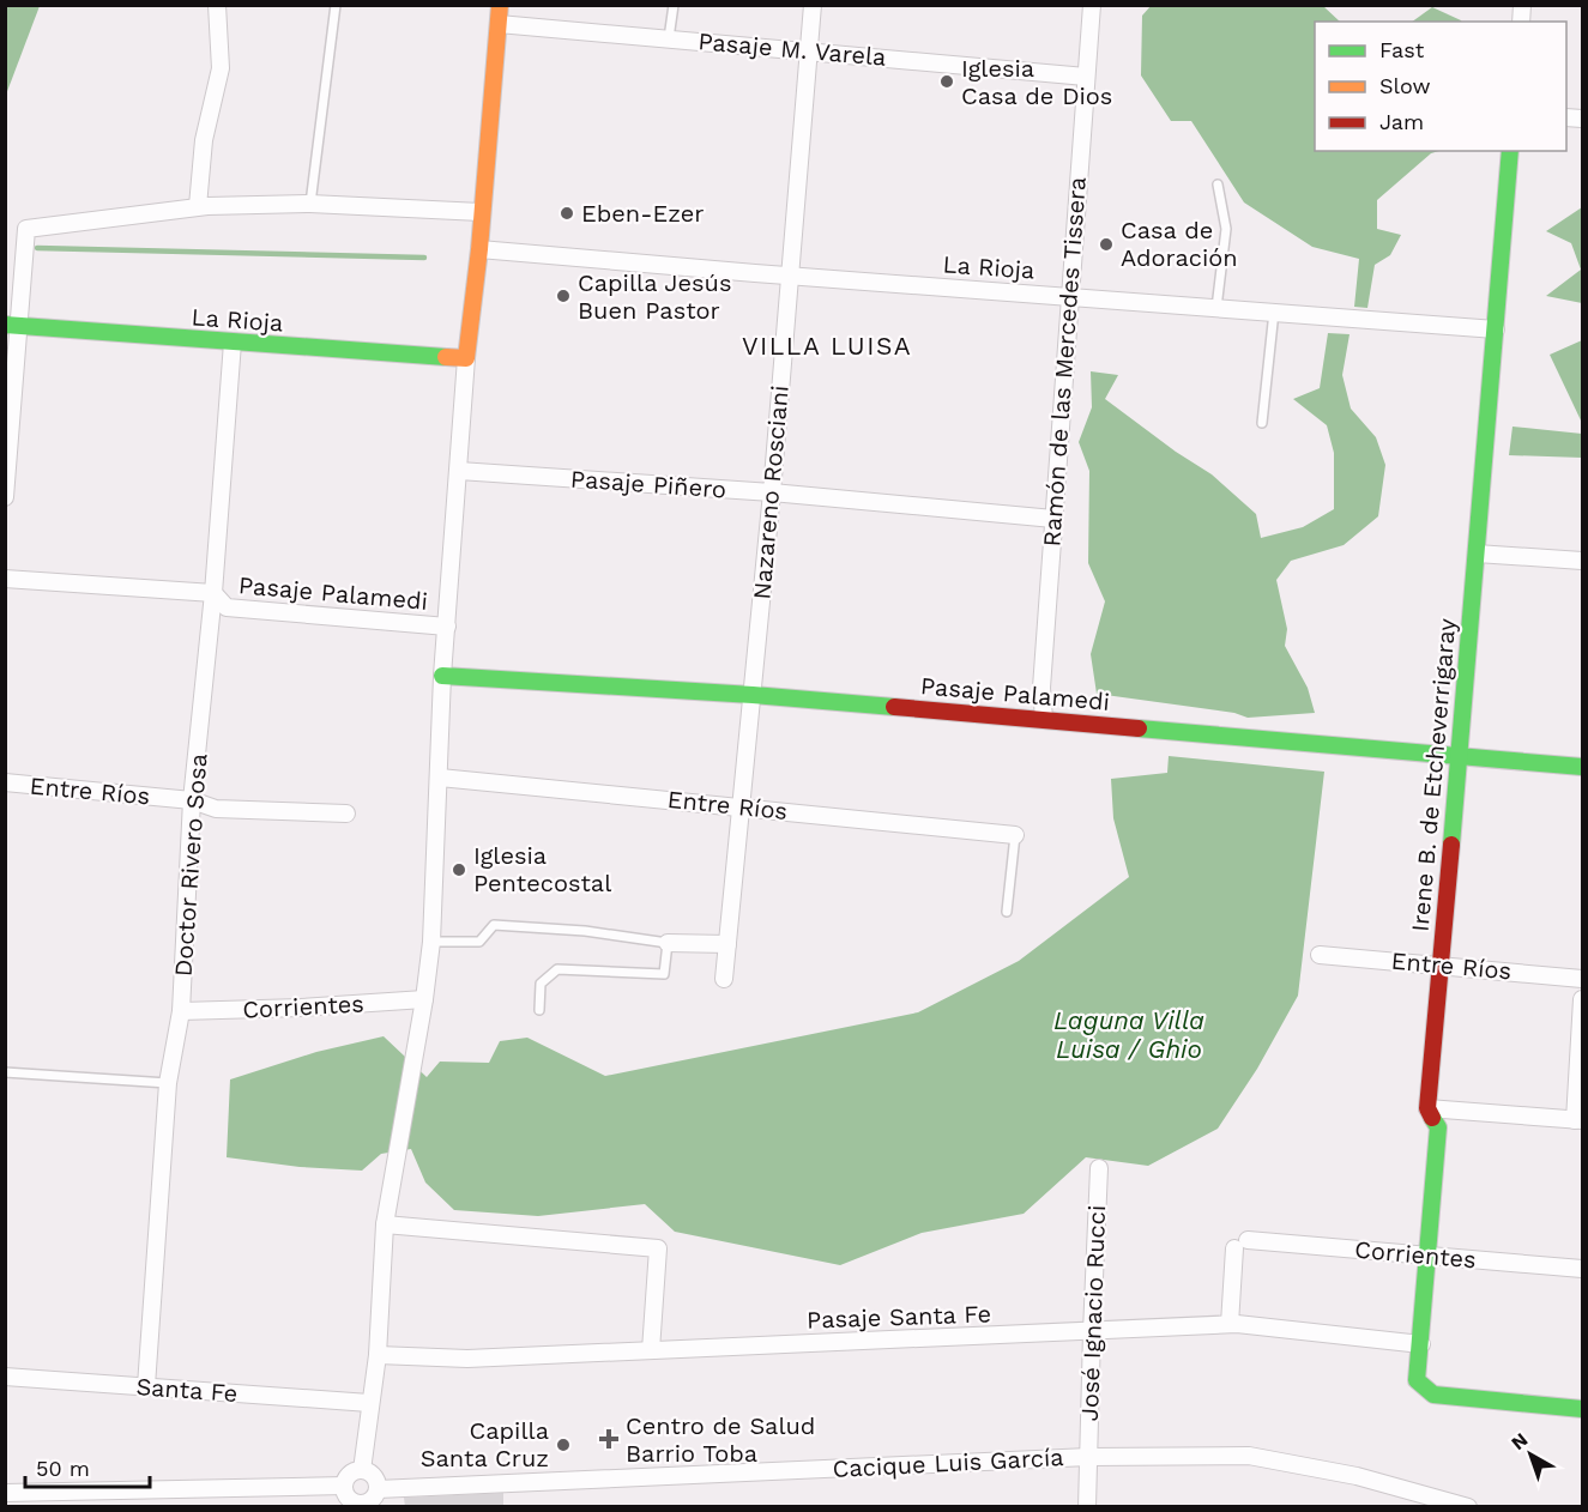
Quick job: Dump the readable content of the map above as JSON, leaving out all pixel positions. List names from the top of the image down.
{
  "streets": {
    "street": [
      "Pasaje M. Varela",
      "La Rioja",
      "Ramón de las Mercedes Tissera",
      "Pasaje Piñero",
      "Nazareno Rosciani",
      "Pasaje Palamedi",
      "Irene B. de Etcheverrigaray",
      "Entre Ríos",
      "Doctor Rivero Sosa",
      "Corrientes",
      "José Ignacio Rucci",
      "Pasaje Santa Fe",
      "Santa Fe",
      "Cacique Luis García"
    ]
  },
  "crossings": [
    ["Pasaje M. Varela", "Ramón de las Mercedes Tissera"],
    ["Pasaje M. Varela", "Nazareno Rosciani"],
    ["La Rioja", "Ramón de las Mercedes Tissera"],
    ["La Rioja", "Nazareno Rosciani"],
    ["La Rioja", "Irene B. de Etcheverrigaray"],
    ["La Rioja", "Doctor Rivero Sosa"],
    ["Ramón de las Mercedes Tissera", "Pasaje Piñero"],
    ["Ramón de las Mercedes Tissera", "Pasaje Palamedi"],
    ["Pasaje Piñero", "Nazareno Rosciani"],
    ["Nazareno Rosciani", "Pasaje Palamedi"],
    ["Nazareno Rosciani", "Entre Ríos"],
    ["Pasaje Palamedi", "Irene B. de Etcheverrigaray"],
    ["Pasaje Palamedi", "Doctor Rivero Sosa"],
    ["Irene B. de Etcheverrigaray", "Entre Ríos"],
    ["Irene B. de Etcheverrigaray", "Corrientes"],
    ["Irene B. de Etcheverrigaray", "Pasaje Santa Fe"],
    ["Entre Ríos", "Doctor Rivero Sosa"],
    ["Doctor Rivero Sosa", "Corrientes"],
    ["Doctor Rivero Sosa", "Santa Fe"],
    ["Corrientes", "Pasaje Santa Fe"],
    ["José Ignacio Rucci", "Pasaje Santa Fe"],
    ["José Ignacio Rucci", "Cacique Luis García"]
  ],
  "districts": ["VILLA LUISA"],
  "water": ["Laguna Villa Luisa / Ghio"],
  "places": {
    "other": [
      "Iglesia Casa de Dios",
      "Eben-Ezer",
      "Casa de Adoración",
      "Capilla Jesús Buen Pastor",
      "Iglesia Pentecostal",
      "Capilla Santa Cruz"
    ],
    "health": ["Centro de Salud Barrio Toba"]
  },
  "legend": ["Fast", "Slow", "Jam"],
  "scale_bar": "50 m",
  "north": "top left"
}
